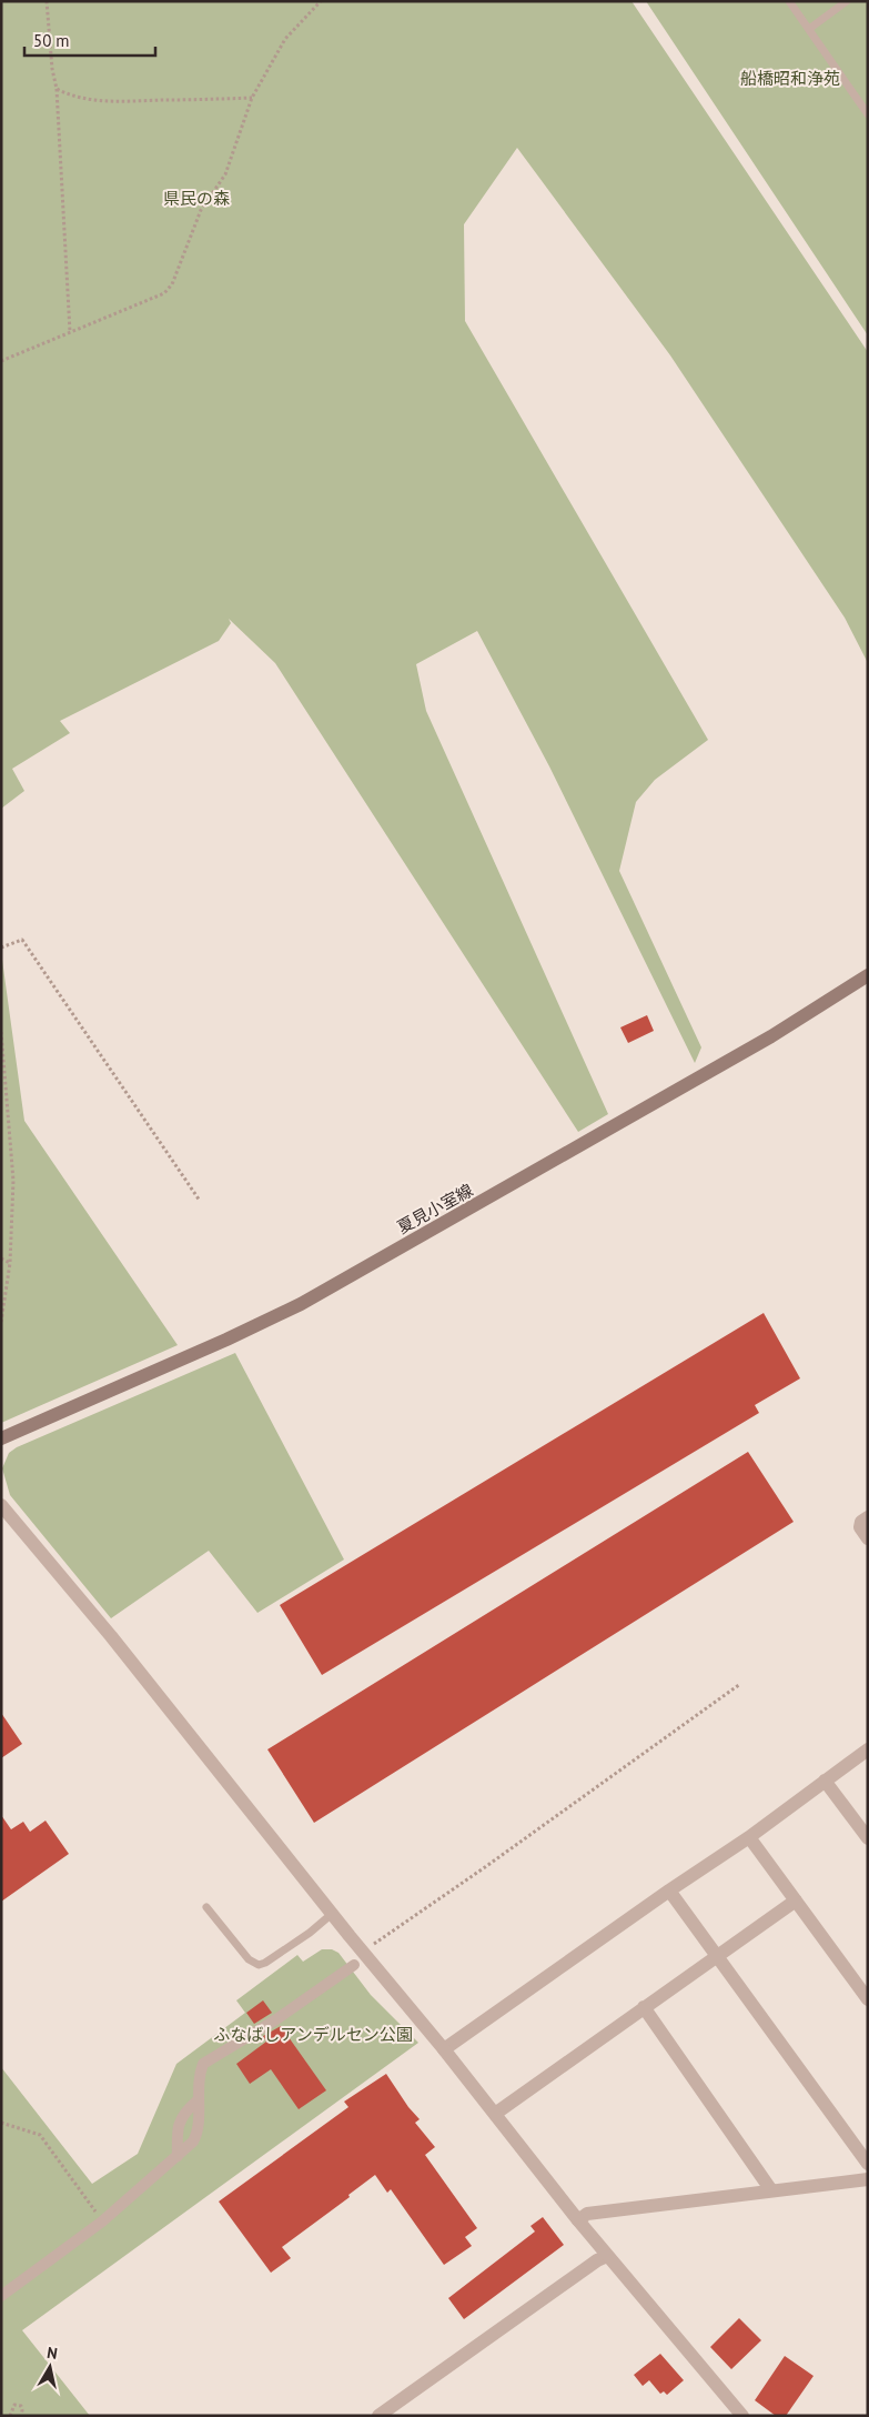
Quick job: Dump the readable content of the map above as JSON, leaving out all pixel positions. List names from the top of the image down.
{
  "streets": {
    "main road": ["夏見小室線"]
  },
  "parks": ["船橋昭和浄苑", "県民の森", "ふなばしアンデルセン公園"],
  "scale_bar": "50 m",
  "north": "top"
}
